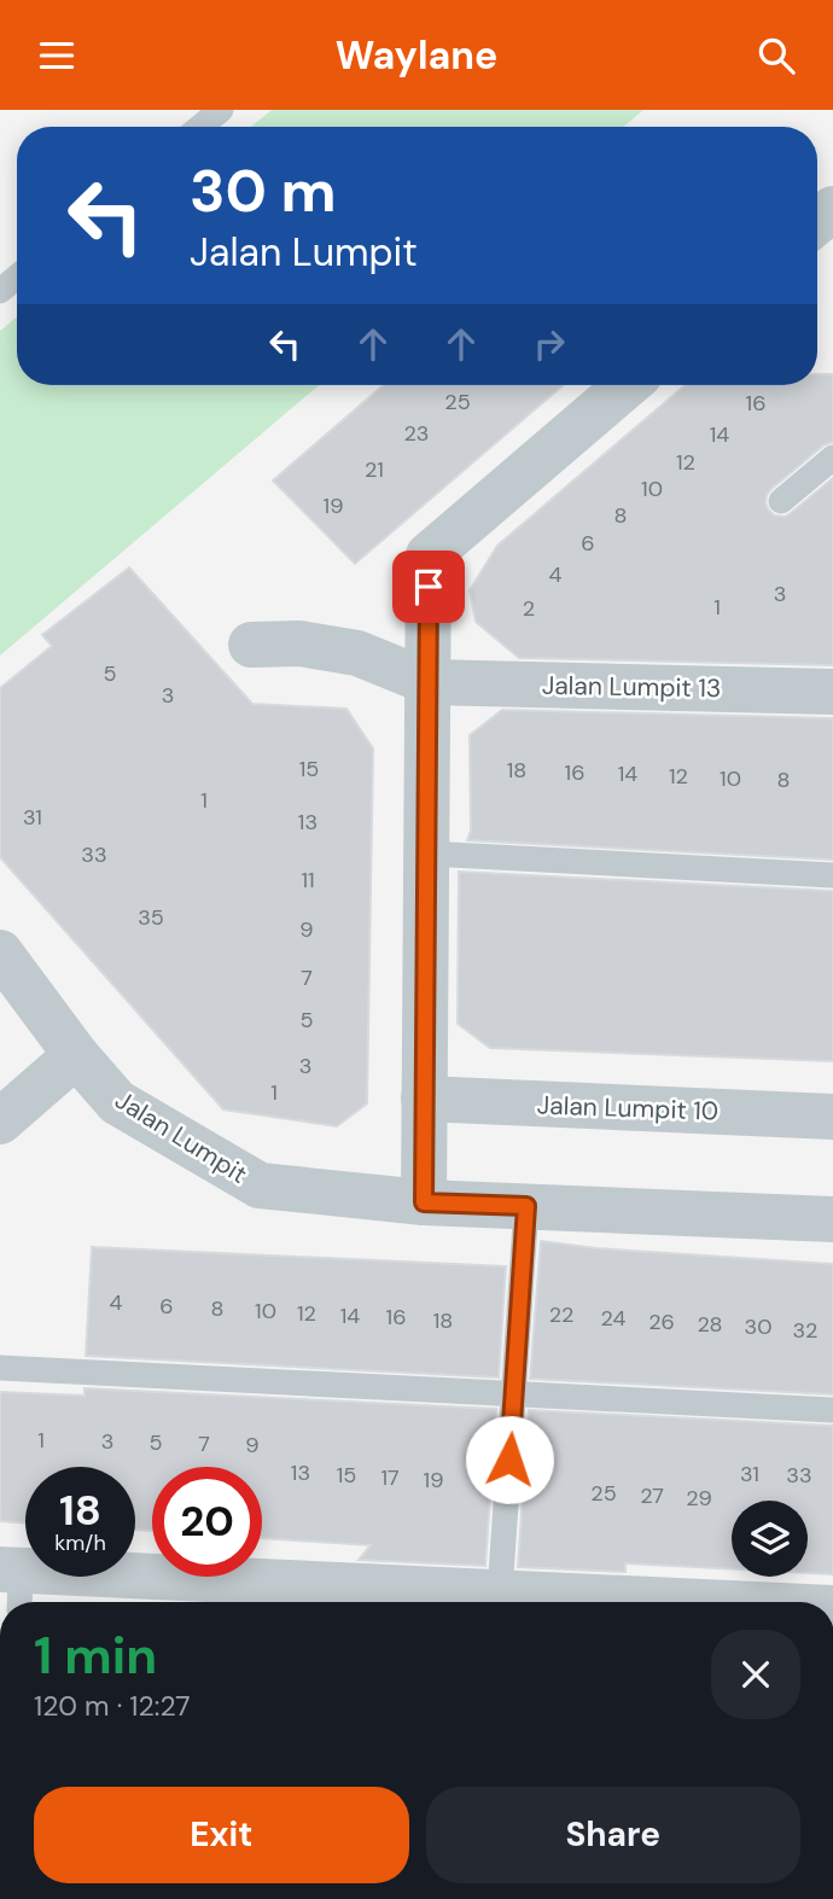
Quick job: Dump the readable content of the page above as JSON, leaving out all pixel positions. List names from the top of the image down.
{
  "streets": {
    "street": ["Jalan Lumpit 13", "Jalan Lumpit 10", "Jalan Lumpit"]
  },
  "house_numbers": [
    "25",
    "16",
    "23",
    "14",
    "12",
    "21",
    "10",
    "19",
    "8",
    "6",
    "4",
    "3",
    "1",
    "2",
    "5",
    "3",
    "15",
    "18",
    "16",
    "14",
    "12",
    "10",
    "8",
    "1",
    "31",
    "13",
    "33",
    "11",
    "35",
    "9",
    "7",
    "5",
    "3",
    "1",
    "4",
    "6",
    "8",
    "10",
    "12",
    "22",
    "14",
    "16",
    "24",
    "18",
    "26",
    "28",
    "30",
    "32",
    "1",
    "3",
    "5",
    "7",
    "9",
    "13",
    "31",
    "15",
    "33",
    "17",
    "19",
    "25",
    "27",
    "29"
  ],
  "page": {
    "header": "Waylane",
    "turn": ["30 m", "Jalan Lumpit"],
    "speed": "18 km/h",
    "limit": "20",
    "heading": ["1 min", "120 m · 12:27"],
    "buttons": ["Exit", "Share"]
  }
}
